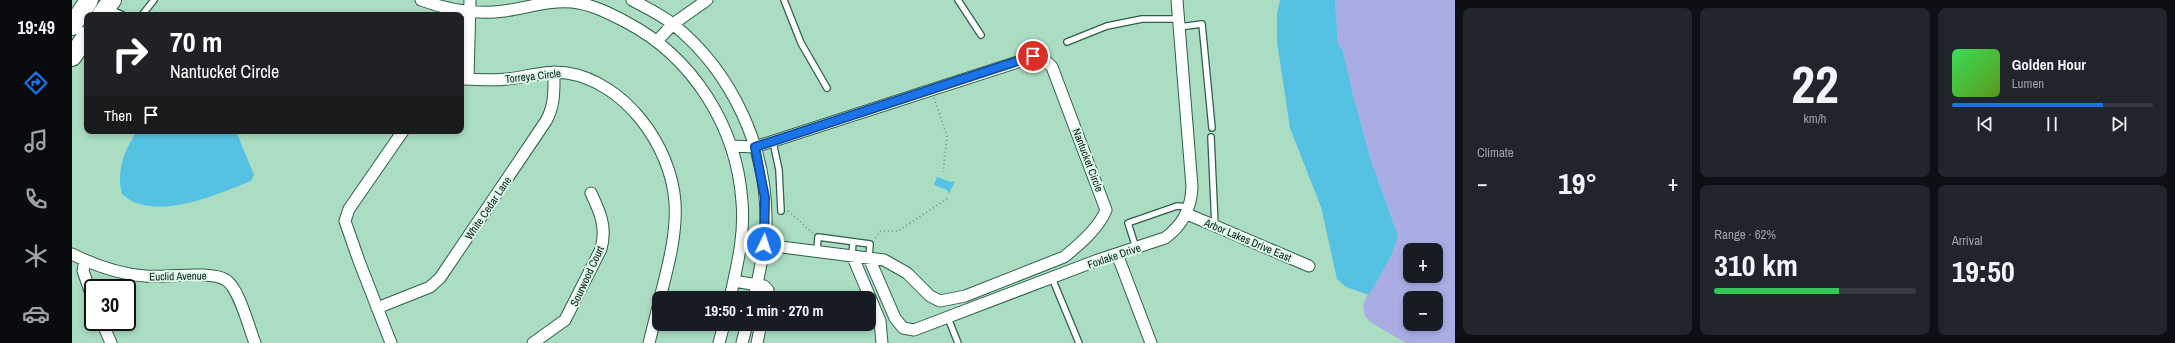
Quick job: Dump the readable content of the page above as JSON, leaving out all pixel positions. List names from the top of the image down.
{
  "streets": {
    "street": [
      "Torreya Circle",
      "Nantucket Circle",
      "White Cedar Lane",
      "Arbor Lakes Drive East",
      "Foxlake Drive",
      "Euclid Avenue",
      "Sourwood Court"
    ]
  },
  "crossings": [
    ["Torreya Circle", "White Cedar Lane"],
    ["Nantucket Circle", "Foxlake Drive"],
    ["Arbor Lakes Drive East", "Foxlake Drive"]
  ],
  "page": {
    "tabs": "19:49",
    "tile": [
      "Climate",
      ["22", "km/h"],
      ["Range · 62%", "310 km"],
      ["Arrival", "19:50"]
    ],
    "turn": ["70 m", "Nantucket Circle"],
    "song": ["Golden Hour", "Lumen"],
    "then": "Then",
    "heat": ["−", "19°", "+"],
    "map_buttons": ["+", "−"],
    "limit": "30",
    "trip": "19:50 · 1 min · 270 m"
  }
}
